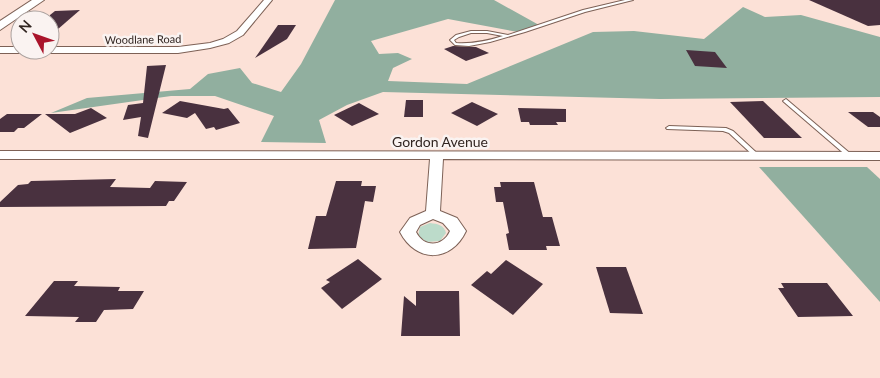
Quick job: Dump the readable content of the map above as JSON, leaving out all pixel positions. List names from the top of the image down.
{
  "streets": {
    "street": ["Woodlane Road", "Gordon Avenue"]
  },
  "north": "top left"
}
